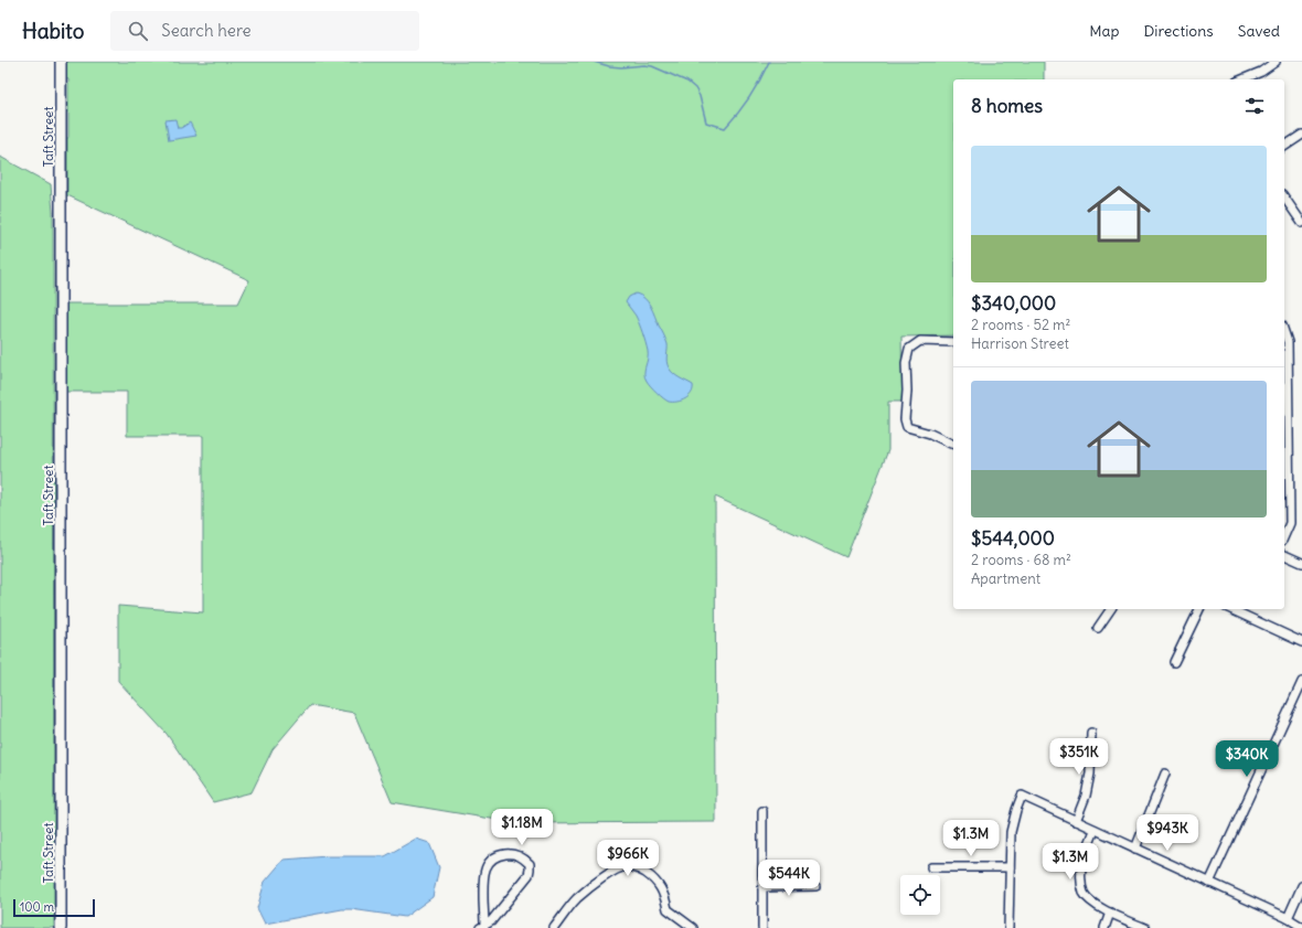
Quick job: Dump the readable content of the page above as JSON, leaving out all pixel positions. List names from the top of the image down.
{
  "streets": {
    "main road": ["Taft Street"]
  },
  "scale_bar": "100 m",
  "page": {
    "header": "Habito",
    "search": "Search here",
    "nav": ["Map", "Directions", "Saved"],
    "heading": "8 homes",
    "list": [
      {
        "name": "$340,000",
        "note": "2 rooms · 52 m² · Harrison Street"
      },
      {
        "name": "$544,000",
        "note": "2 rooms · 68 m² · Apartment"
      }
    ],
    "price": [
      "$351K",
      "$340K",
      "$1.18M",
      "$943K",
      "$1.3M",
      "$966K",
      "$1.3M",
      "$544K"
    ],
    "scale": "100 m"
  }
}
